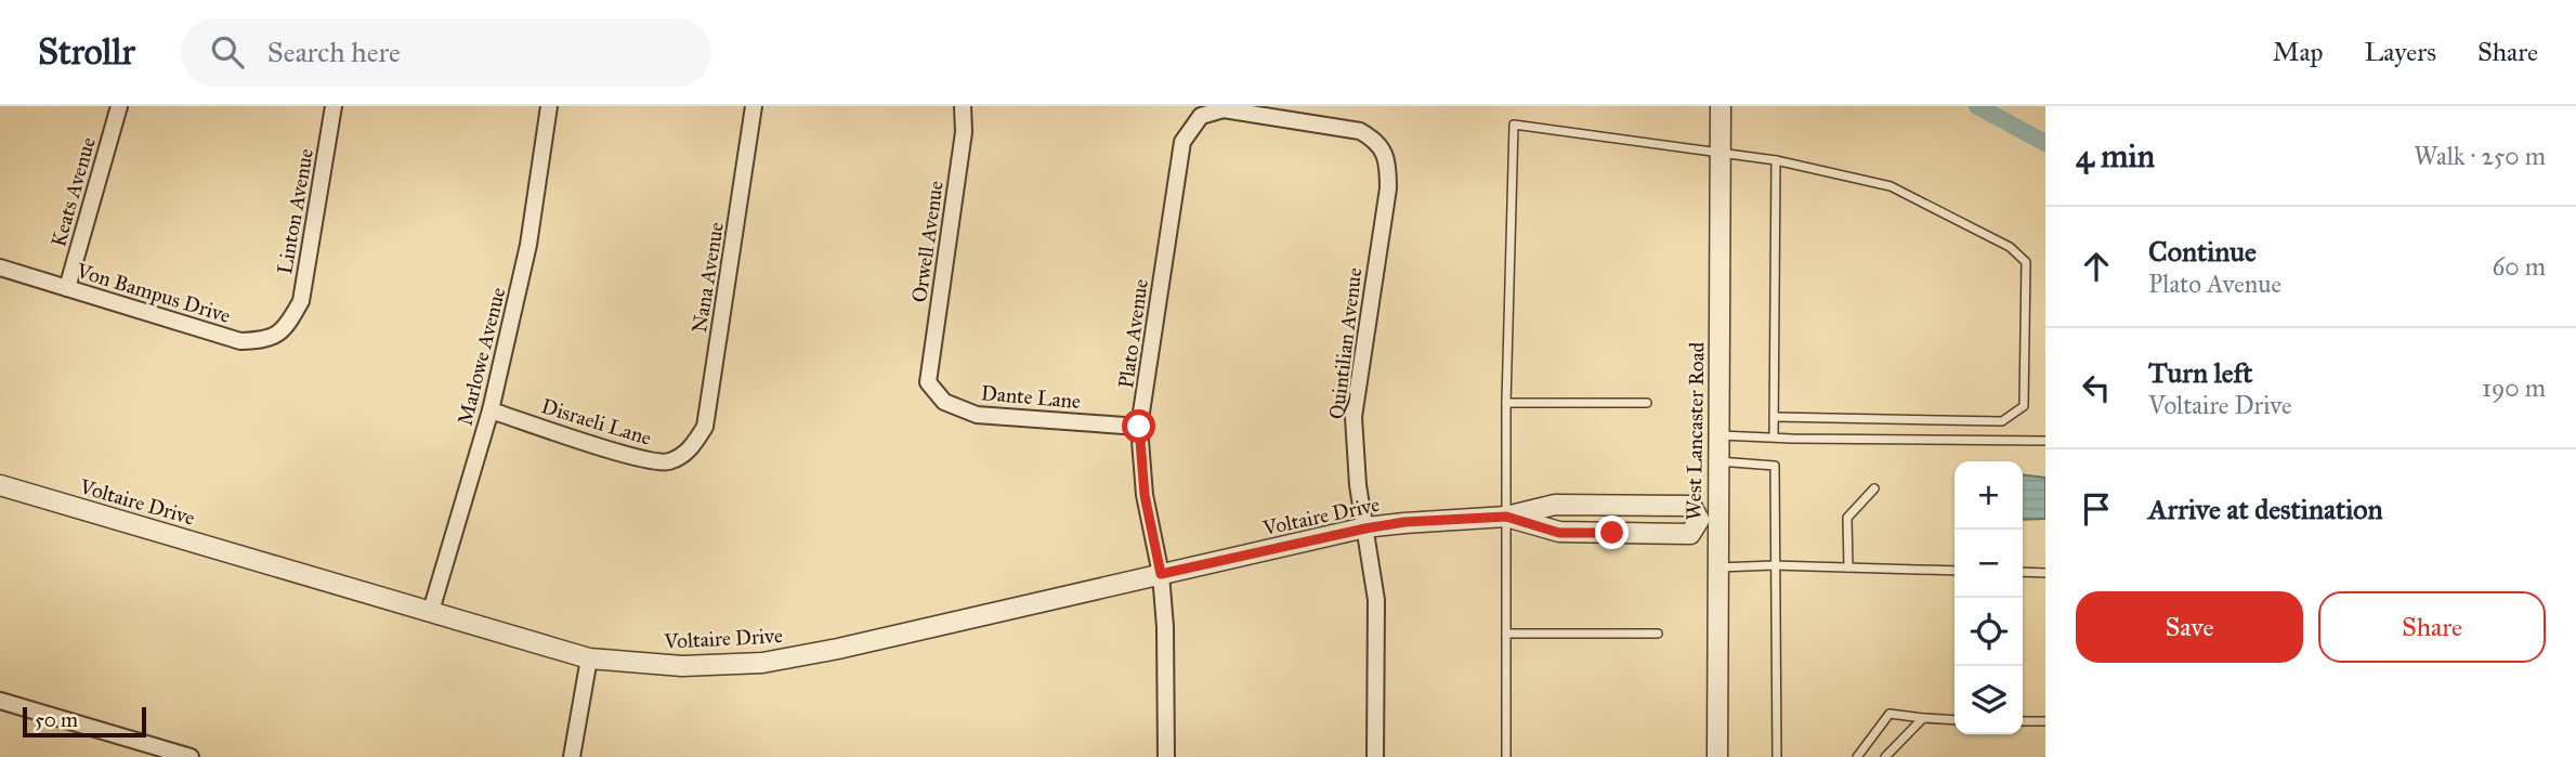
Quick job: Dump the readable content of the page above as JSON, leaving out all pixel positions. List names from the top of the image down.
{
  "streets": {
    "street": [
      "Keats Avenue",
      "Linton Avenue",
      "Orwell Avenue",
      "Nana Avenue",
      "Von Bampus Drive",
      "Plato Avenue",
      "Quintilian Avenue",
      "Marlowe Avenue",
      "Dante Lane",
      "Disraeli Lane",
      "West Lancaster Road",
      "Voltaire Drive"
    ]
  },
  "crossings": [
    ["Keats Avenue", "Von Bampus Drive"],
    ["Linton Avenue", "Von Bampus Drive"],
    ["Orwell Avenue", "Dante Lane"],
    ["Nana Avenue", "Disraeli Lane"],
    ["Plato Avenue", "Quintilian Avenue"],
    ["Plato Avenue", "Dante Lane"],
    ["Plato Avenue", "Voltaire Drive"],
    ["Quintilian Avenue", "Voltaire Drive"],
    ["Marlowe Avenue", "Disraeli Lane"],
    ["Marlowe Avenue", "Voltaire Drive"],
    ["West Lancaster Road", "Voltaire Drive"]
  ],
  "scale_bar": "50 m",
  "page": {
    "header": "Strollr",
    "search": "Search here",
    "nav": ["Map", "Layers", "Share"],
    "heading": ["4 min", "Walk · 250 m"],
    "list": [
      ["Continue", "Plato Avenue", "60 m"],
      ["Turn left", "Voltaire Drive", "190 m"],
      "Arrive at destination"
    ],
    "map_buttons": ["+", "−"],
    "buttons": ["Save", "Share"],
    "scale": "50 m"
  }
}
